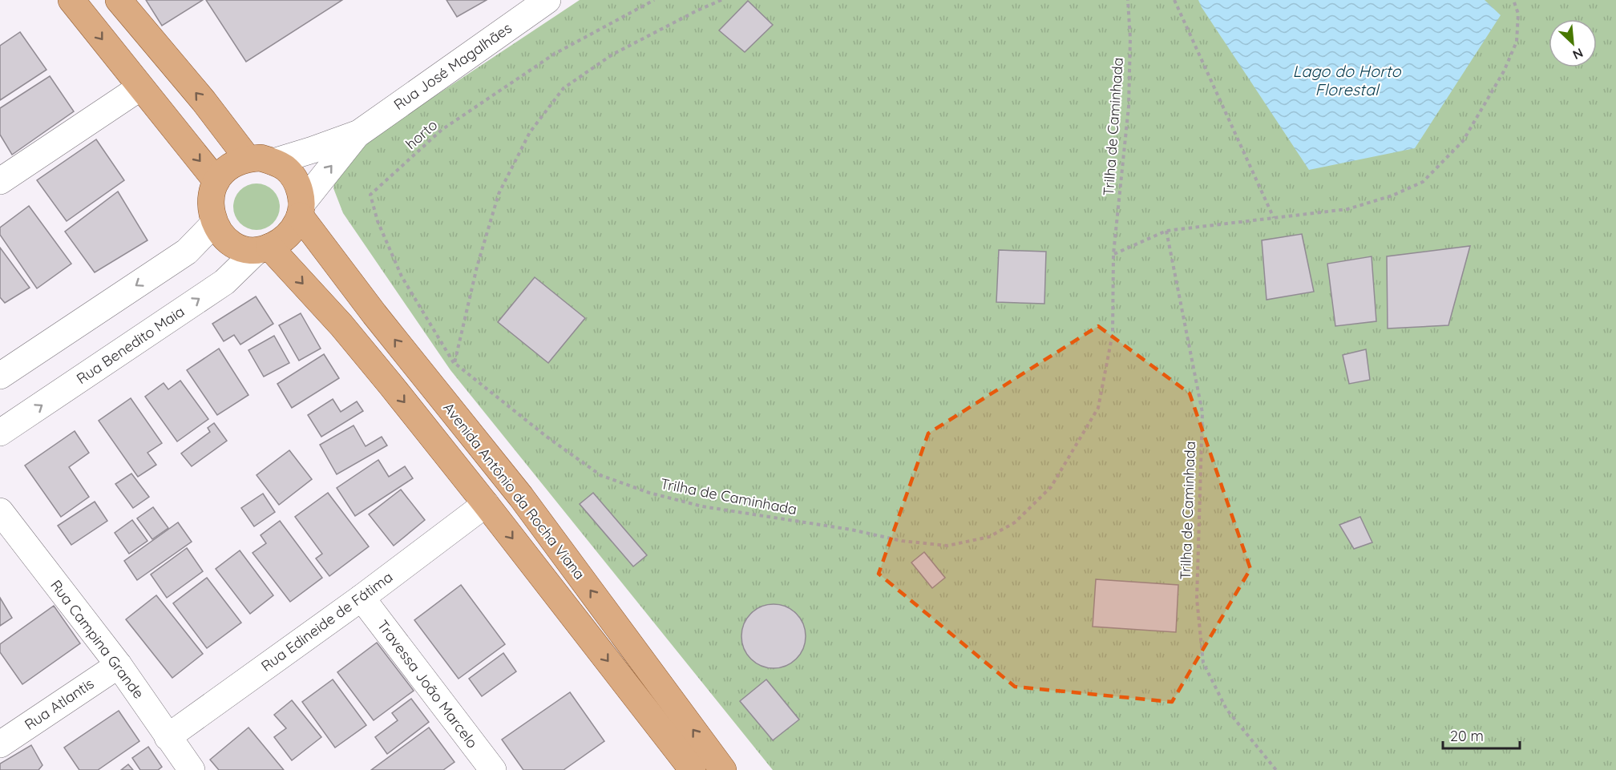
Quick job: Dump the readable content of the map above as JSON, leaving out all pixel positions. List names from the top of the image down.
{
  "streets": {
    "main road": ["Avenida Antônio da Rocha Viana"],
    "street": [
      "Rua José Magalhães",
      "Rua Benedito Maia",
      "Rua Edineide de Fátima",
      "Rua Campina Grande",
      "Travessa João Marcelo",
      "Rua Atlantis"
    ],
    "path": ["Trilha de Caminhada", "horto"]
  },
  "crossings": [
    ["Rua José Magalhães", "Rua Benedito Maia"],
    ["Rua José Magalhães", "Avenida Antônio da Rocha Viana"],
    ["Trilha de Caminhada", "horto"],
    ["Rua Benedito Maia", "Avenida Antônio da Rocha Viana"],
    ["Avenida Antônio da Rocha Viana", "Rua Edineide de Fátima"],
    ["Rua Edineide de Fátima", "Rua Campina Grande"],
    ["Rua Edineide de Fátima", "Travessa João Marcelo"],
    ["Rua Campina Grande", "Rua Atlantis"]
  ],
  "water": ["Lago do Horto Florestal"],
  "scale_bar": "20 m",
  "north": "bottom right"
}
